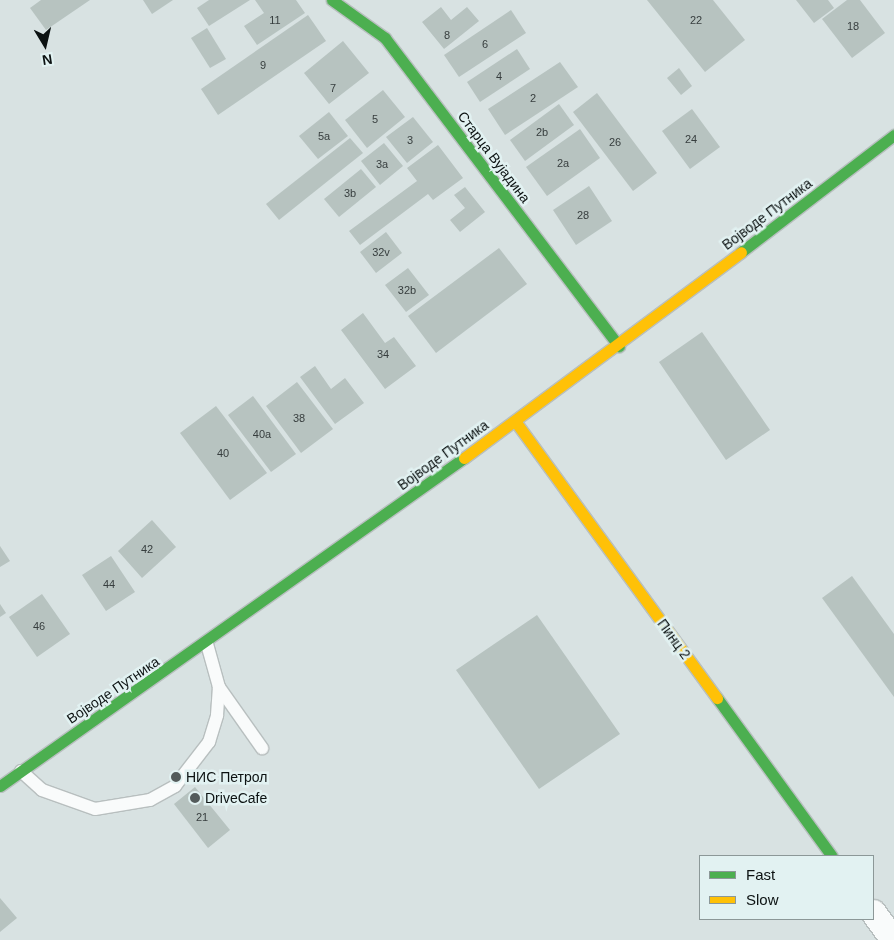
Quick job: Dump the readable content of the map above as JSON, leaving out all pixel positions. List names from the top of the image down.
{
  "streets": {
    "main road": ["Старца Вујадина", "Војводе Путника", "Пинц 2"]
  },
  "crossings": [
    ["Старца Вујадина", "Војводе Путника"],
    ["Војводе Путника", "Пинц 2"]
  ],
  "places": ["НИС Петрол", "DriveCafe"],
  "house_numbers": [
    "11",
    "22",
    "18",
    "8",
    "6",
    "9",
    "4",
    "7",
    "2",
    "5",
    "2b",
    "5a",
    "24",
    "3",
    "26",
    "2a",
    "3a",
    "3b",
    "28",
    "32v",
    "32b",
    "34",
    "38",
    "40a",
    "40",
    "42",
    "44",
    "46",
    "21"
  ],
  "legend": ["Fast", "Slow"],
  "north": "bottom"
}
